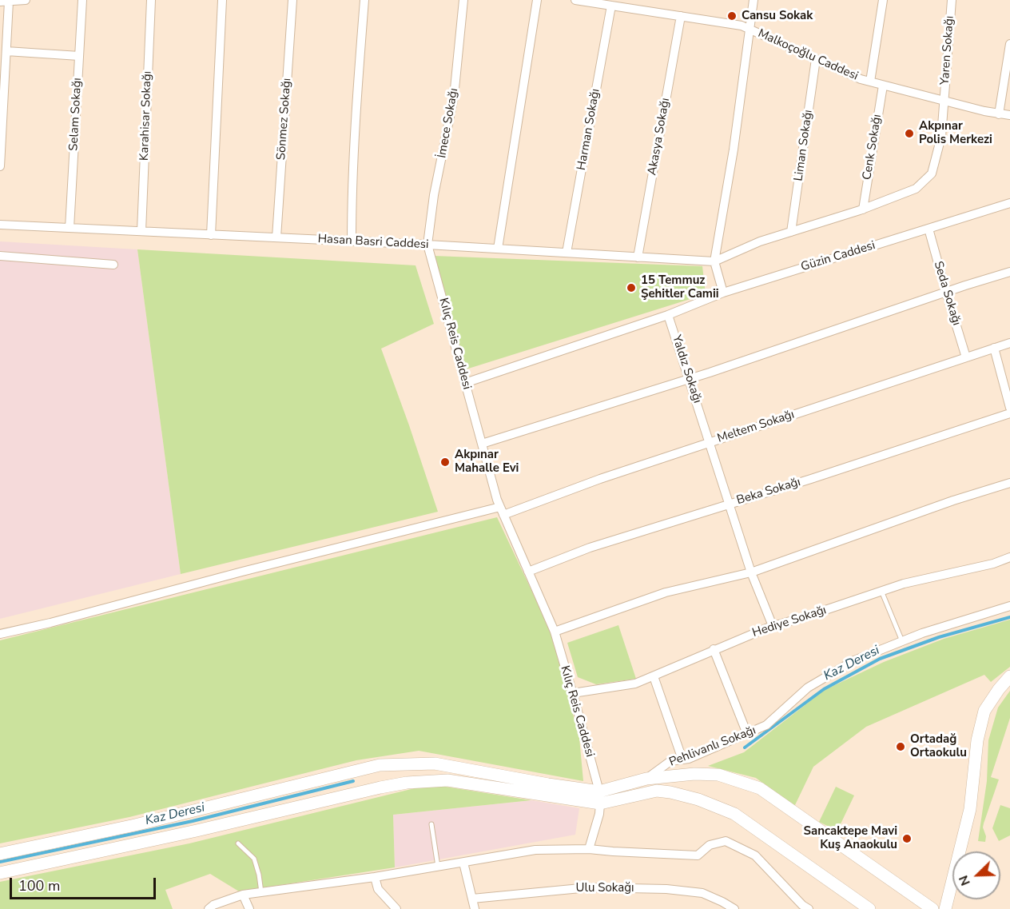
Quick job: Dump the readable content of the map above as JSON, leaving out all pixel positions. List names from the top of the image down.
{
  "streets": {
    "street": [
      "Yaren Sokağı",
      "Malkoçoğlu Caddesi",
      "Selam Sokağı",
      "Karahisar Sokağı",
      "Sönmez Sokağı",
      "İmece Sokağı",
      "Harman Sokağı",
      "Akasya Sokağı",
      "Liman Sokağı",
      "Cenk Sokağı",
      "Hasan Basri Caddesi",
      "Güzin Caddesi",
      "Seda Sokağı",
      "Kılıç Reis Caddesi",
      "Yaldız Sokağı",
      "Meltem Sokağı",
      "Beka Sokağı",
      "Hediye Sokağı",
      "Pehlivanlı Sokağı",
      "Ulu Sokağı"
    ]
  },
  "crossings": [
    ["Yaren Sokağı", "Malkoçoğlu Caddesi"],
    ["Yaren Sokağı", "Liman Sokağı"],
    ["Yaren Sokağı", "Cenk Sokağı"],
    ["Yaren Sokağı", "Hasan Basri Caddesi"],
    ["Malkoçoğlu Caddesi", "Harman Sokağı"],
    ["Malkoçoğlu Caddesi", "Akasya Sokağı"],
    ["Malkoçoğlu Caddesi", "Liman Sokağı"],
    ["Malkoçoğlu Caddesi", "Cenk Sokağı"],
    ["Selam Sokağı", "Hasan Basri Caddesi"],
    ["Karahisar Sokağı", "Hasan Basri Caddesi"],
    ["Sönmez Sokağı", "Hasan Basri Caddesi"],
    ["İmece Sokağı", "Hasan Basri Caddesi"],
    ["İmece Sokağı", "Kılıç Reis Caddesi"],
    ["Harman Sokağı", "Hasan Basri Caddesi"],
    ["Akasya Sokağı", "Hasan Basri Caddesi"],
    ["Hasan Basri Caddesi", "Kılıç Reis Caddesi"],
    ["Güzin Caddesi", "Seda Sokağı"],
    ["Güzin Caddesi", "Yaldız Sokağı"],
    ["Seda Sokağı", "Meltem Sokağı"],
    ["Kılıç Reis Caddesi", "Meltem Sokağı"],
    ["Kılıç Reis Caddesi", "Beka Sokağı"],
    ["Kılıç Reis Caddesi", "Hediye Sokağı"],
    ["Yaldız Sokağı", "Meltem Sokağı"],
    ["Yaldız Sokağı", "Beka Sokağı"],
    ["Yaldız Sokağı", "Hediye Sokağı"]
  ],
  "water": ["Kaz Deresi"],
  "places": [
    "Cansu Sokak",
    "Akpınar Polis Merkezi",
    "15 Temmuz Şehitler Camii",
    "Akpınar Mahalle Evi",
    "Ortadağ Ortaokulu",
    "Sancaktepe Mavi Kuş Anaokulu"
  ],
  "scale_bar": "100 m",
  "north": "bottom left"
}
